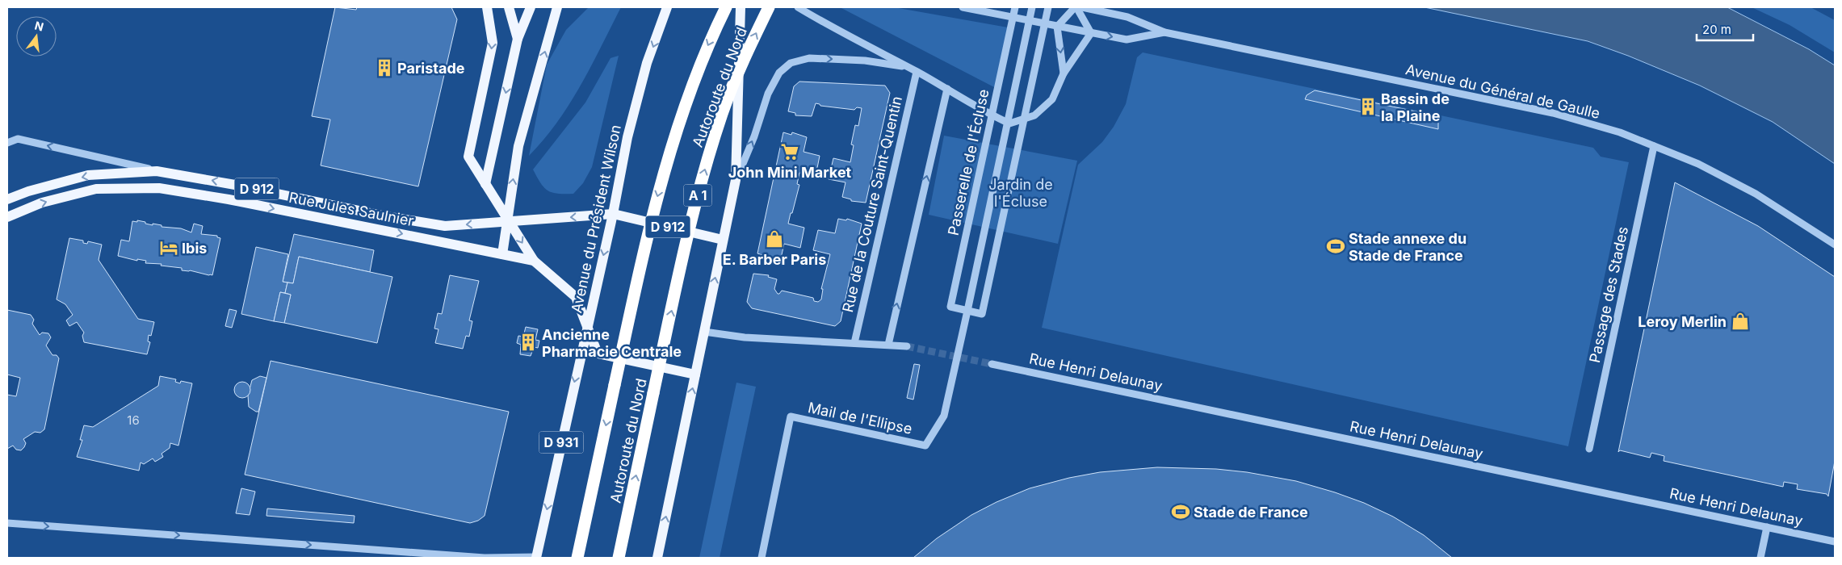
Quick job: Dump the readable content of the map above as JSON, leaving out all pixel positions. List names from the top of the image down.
{
  "streets": {
    "highway": ["Autoroute du Nord", "A 1"],
    "main road": [
      "D 912",
      "Rue Jules Saulnier",
      "Avenue du Président Wilson",
      "D 931"
    ],
    "street": [
      "Avenue du Général de Gaulle",
      "Passerelle de l'Écluse",
      "Rue de la Couture Saint-Quentin",
      "Passage des Stades",
      "Rue Henri Delaunay",
      "Mail de l'Ellipse"
    ]
  },
  "crossings": [
    ["Avenue du Général de Gaulle", "Passage des Stades"],
    ["Passerelle de l'Écluse", "Mail de l'Ellipse"],
    ["D 912", "Rue Jules Saulnier"],
    ["D 912", "Avenue du Président Wilson"],
    ["Rue Jules Saulnier", "Avenue du Président Wilson"]
  ],
  "one_way": ["Avenue du Président Wilson"],
  "parks": ["Jardin de l'Écluse"],
  "places": {
    "building": ["Paristade", "Bassin de la Plaine", "Ancienne Pharmacie Centrale"],
    "supermarket": ["John Mini Market"],
    "shop": ["E. Barber Paris", "Leroy Merlin"],
    "sports": ["Stade annexe du Stade de France", "Stade de France"],
    "hotel": ["Ibis"]
  },
  "house_numbers": ["16"],
  "scale_bar": "20 m",
  "north": "top"
}
